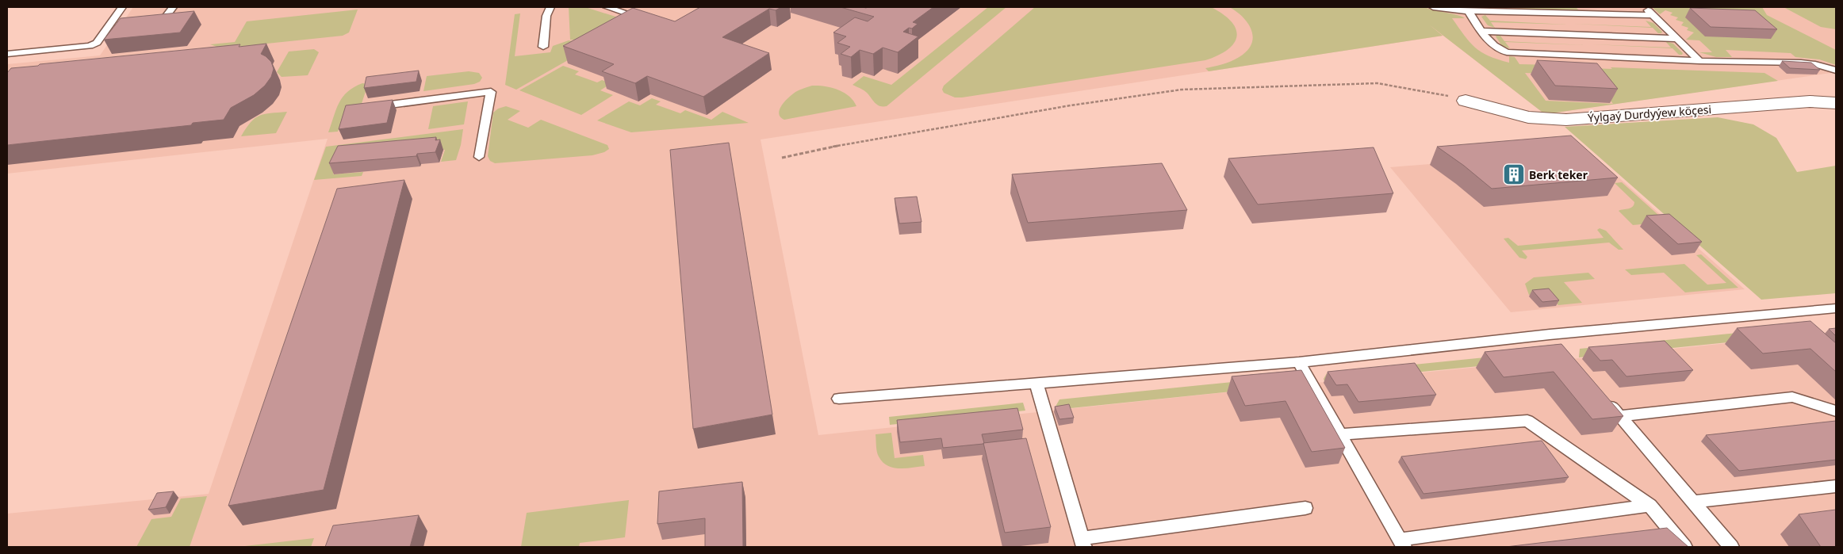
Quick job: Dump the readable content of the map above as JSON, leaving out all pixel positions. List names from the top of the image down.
{
  "streets": {
    "street": ["Ýylgaý Durdyýew köçesi"]
  },
  "places": {
    "building": ["Berk teker"]
  }
}
